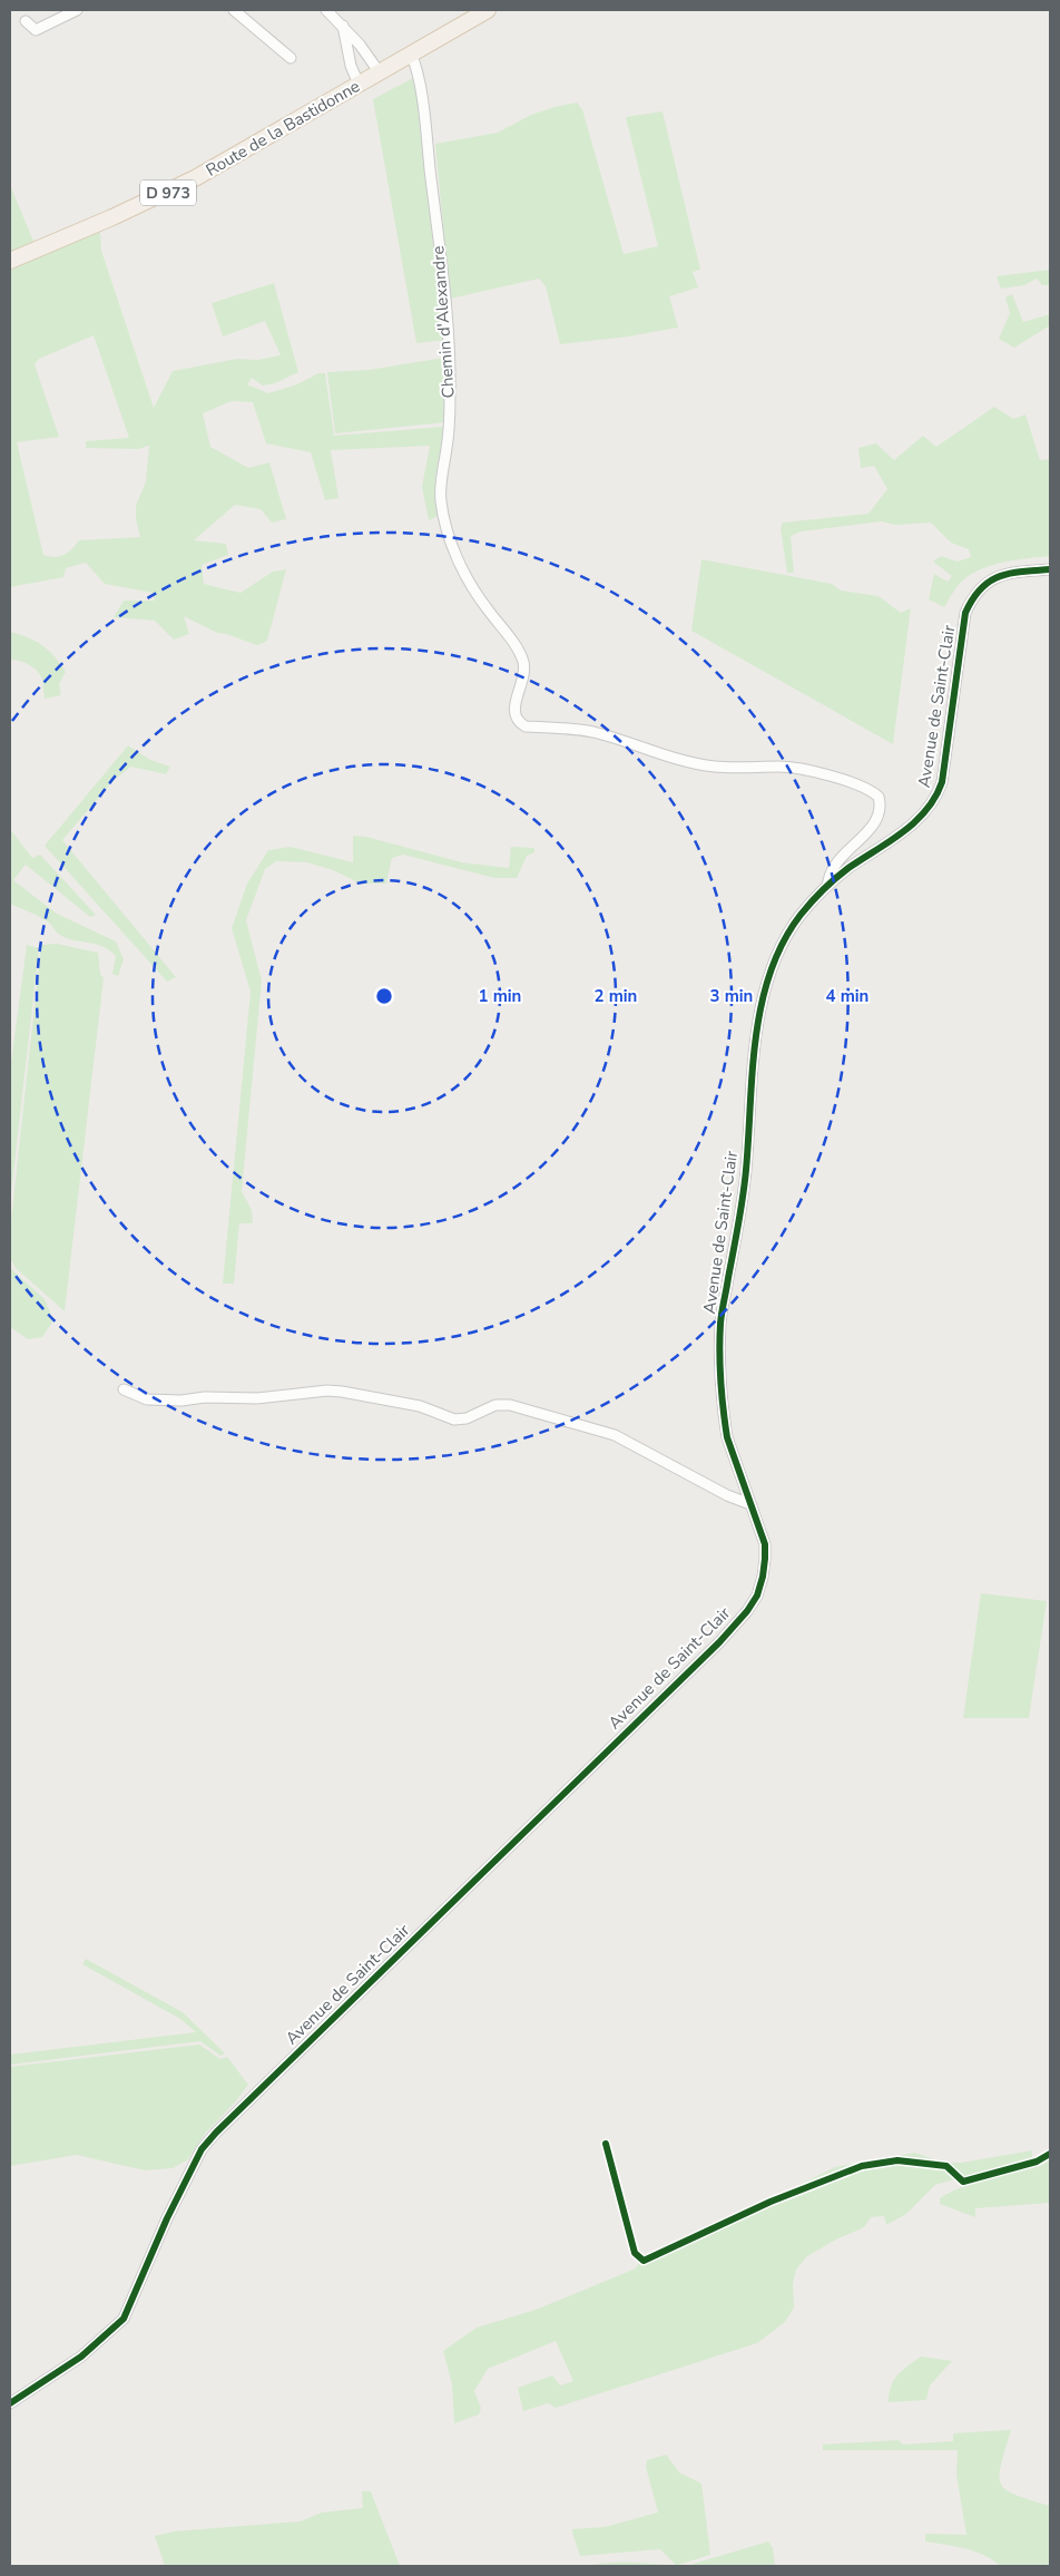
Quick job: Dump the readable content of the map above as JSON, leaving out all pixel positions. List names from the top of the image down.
{
  "streets": {
    "main road": ["Route de la Bastidonne", "D 973"],
    "street": ["Chemin d'Alexandre", "Avenue de Saint-Clair"]
  },
  "crossings": [
    ["Route de la Bastidonne", "Chemin d'Alexandre"],
    ["Chemin d'Alexandre", "Avenue de Saint-Clair"]
  ],
  "rings": [
    "1 min",
    "2 min",
    "3 min",
    "4 min"
  ]
}
